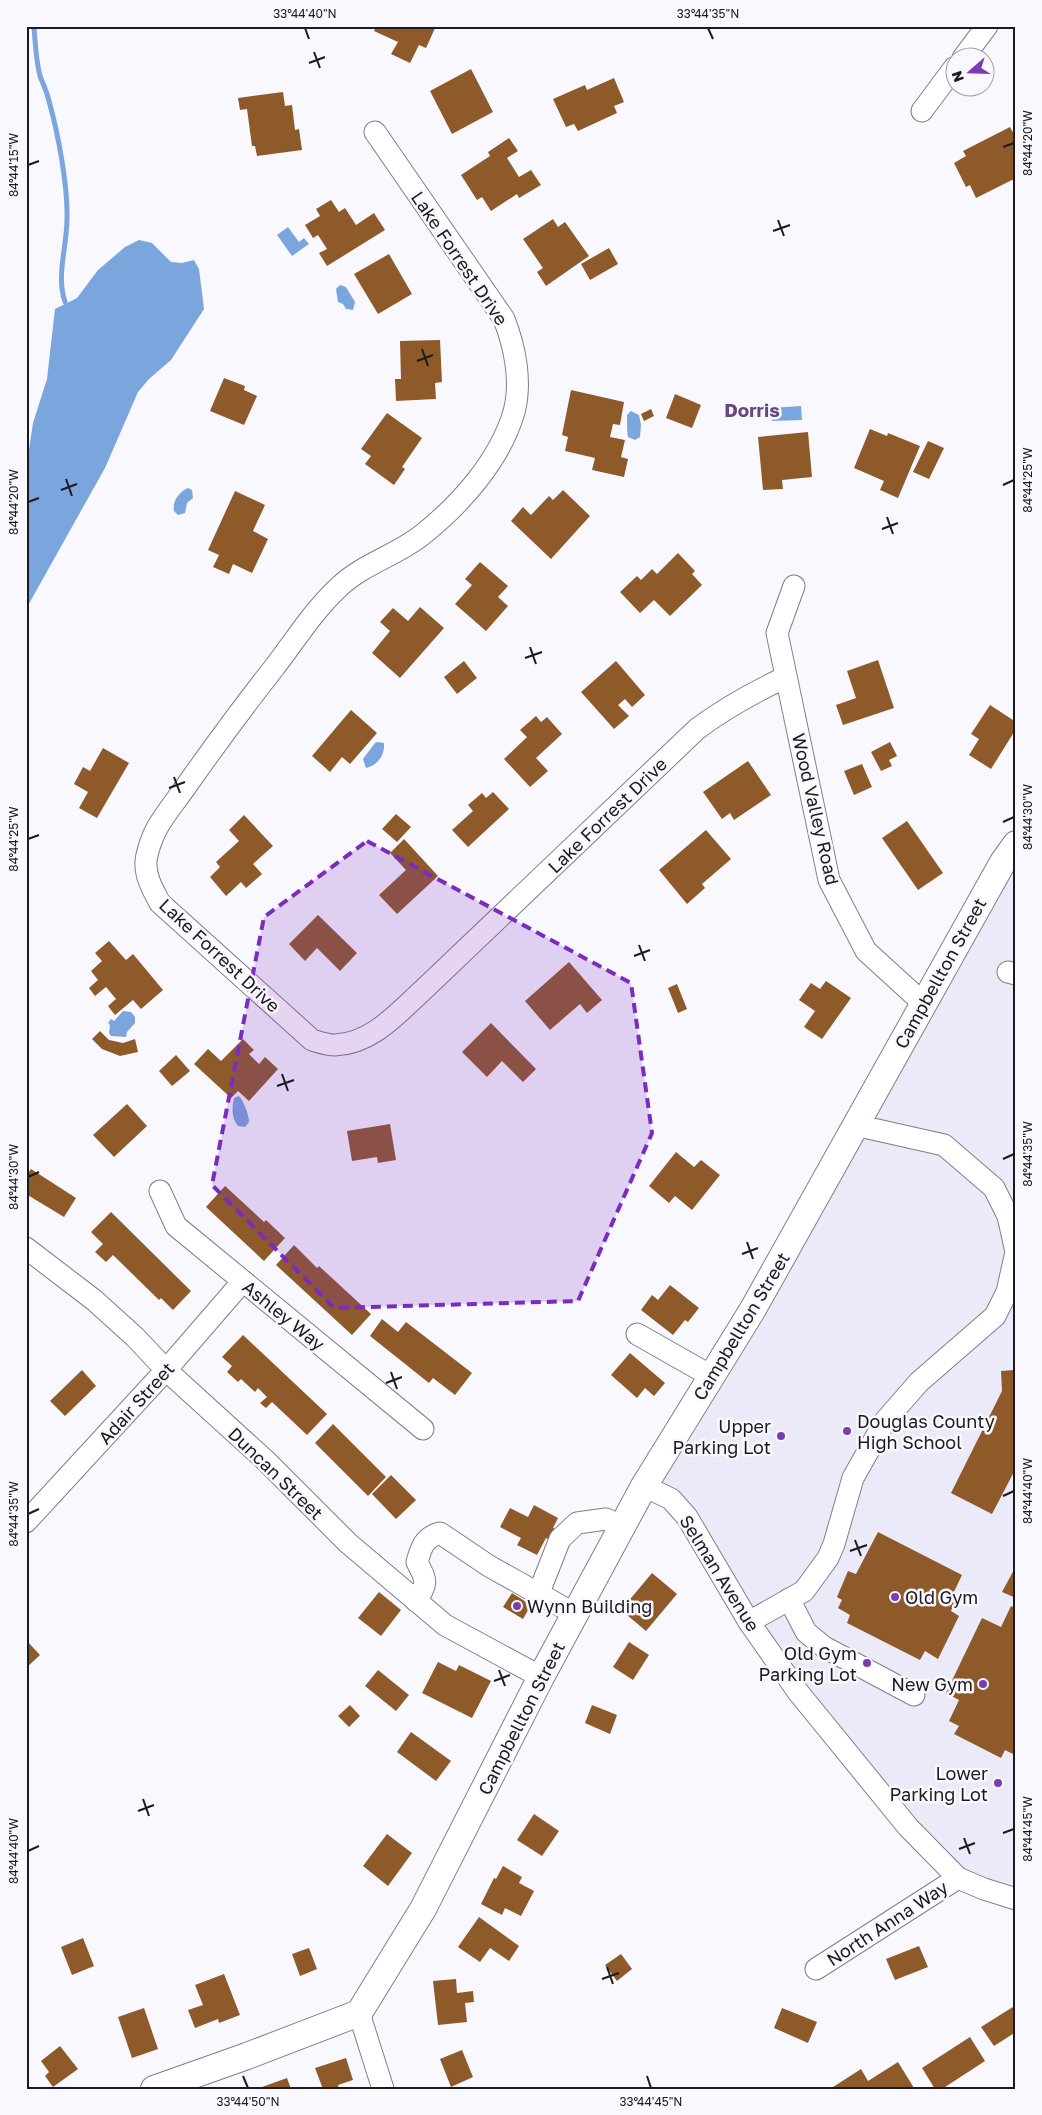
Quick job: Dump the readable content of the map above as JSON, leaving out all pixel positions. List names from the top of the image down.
{
  "streets": {
    "main road": ["Campbellton Street"],
    "street": [
      "Lake Forrest Drive",
      "Wood Valley Road",
      "Ashley Way",
      "Adair Street",
      "Duncan Street",
      "Selman Avenue",
      "North Anna Way"
    ]
  },
  "crossings": [
    ["Lake Forrest Drive", "Wood Valley Road"],
    ["Wood Valley Road", "Campbellton Street"],
    ["Campbellton Street", "Duncan Street"],
    ["Campbellton Street", "Selman Avenue"],
    ["Ashley Way", "Adair Street"],
    ["Adair Street", "Duncan Street"],
    ["Selman Avenue", "North Anna Way"]
  ],
  "districts": ["Dorris"],
  "places": [
    "Douglas County High School",
    "Upper Parking Lot",
    "Old Gym",
    "Wynn Building",
    "Old Gym Parking Lot",
    "New Gym",
    "Lower Parking Lot"
  ],
  "north": "left",
  "coordinates": [
    "33°44'40\"N",
    "33°44'35\"N",
    "84°44'20\"W",
    "84°44'15\"W",
    "84°44'25\"W",
    "84°44'30\"W",
    "84°44'35\"W",
    "84°44'40\"W",
    "84°44'45\"W",
    "33°44'50\"N",
    "33°44'45\"N"
  ]
}
